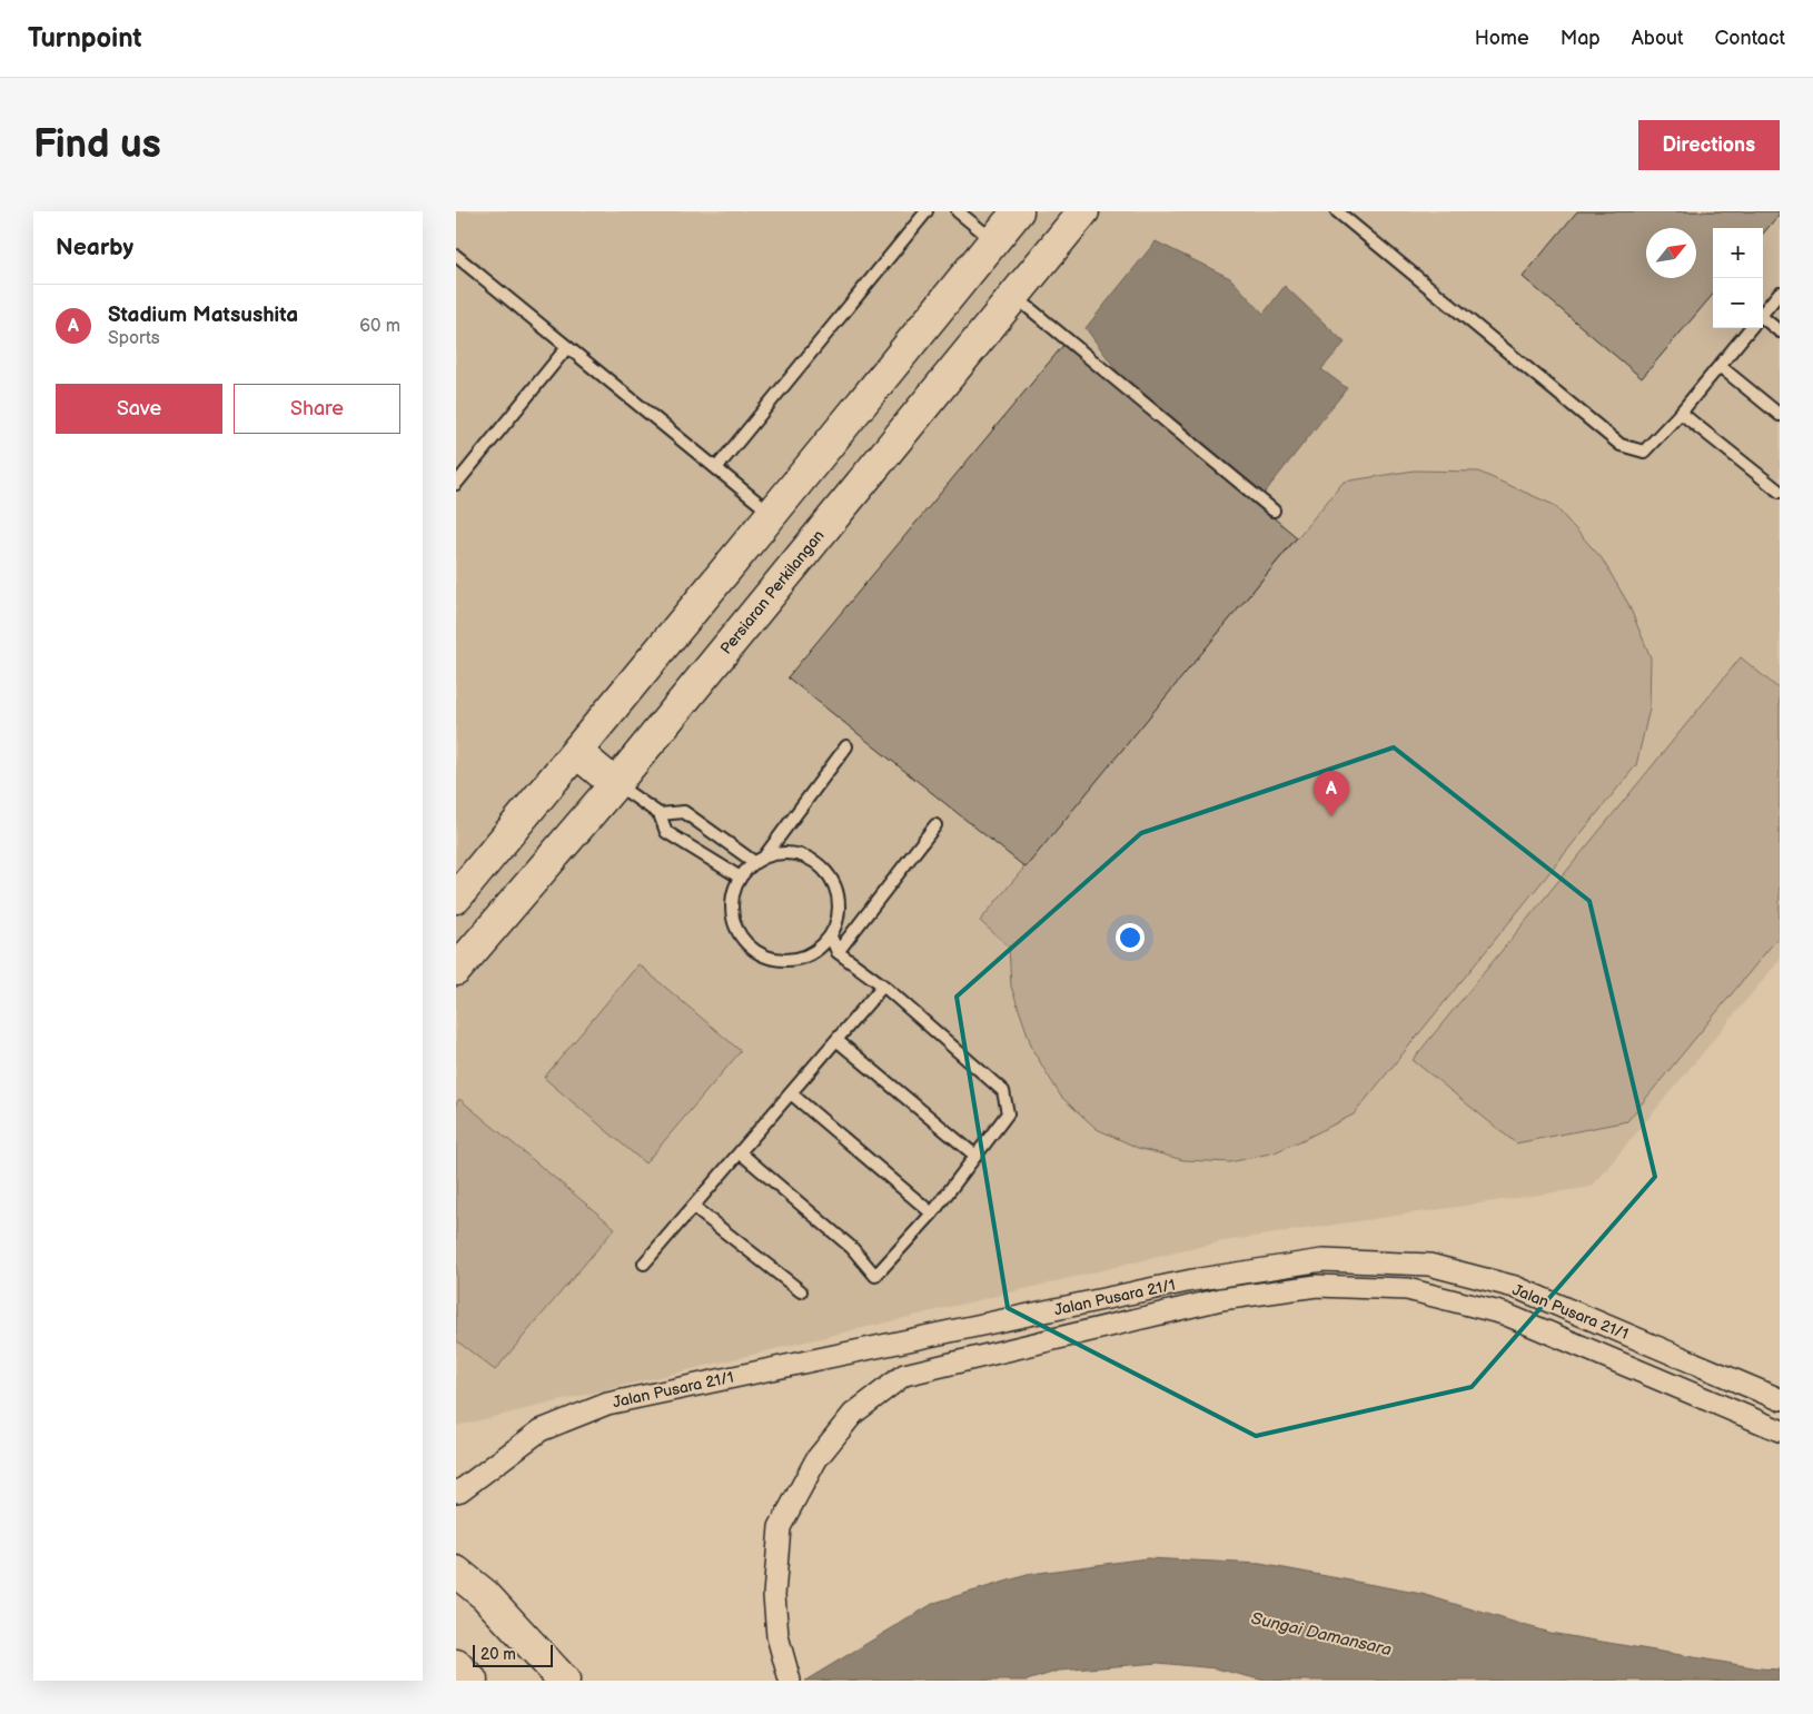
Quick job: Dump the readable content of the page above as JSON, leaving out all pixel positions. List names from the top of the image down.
{
  "streets": {
    "main road": ["Persiaran Perkilangan"],
    "street": ["Jalan Pusara 21/1"]
  },
  "water": ["Sungai Damansara"],
  "scale_bar": "20 m",
  "north": "top right",
  "page": {
    "header": "Turnpoint",
    "nav": [
      "Home",
      "Map",
      "About",
      "Contact"
    ],
    "buttons": [
      "Directions",
      ["Save", "Share"]
    ],
    "title": "Find us",
    "heading": "Nearby",
    "map_buttons": ["+", "−"],
    "list": [
      {
        "mark": "A",
        "name": "Stadium Matsushita",
        "note": "Sports",
        "value": "60 m"
      }
    ],
    "pins": "A",
    "scale": "20 m"
  }
}
